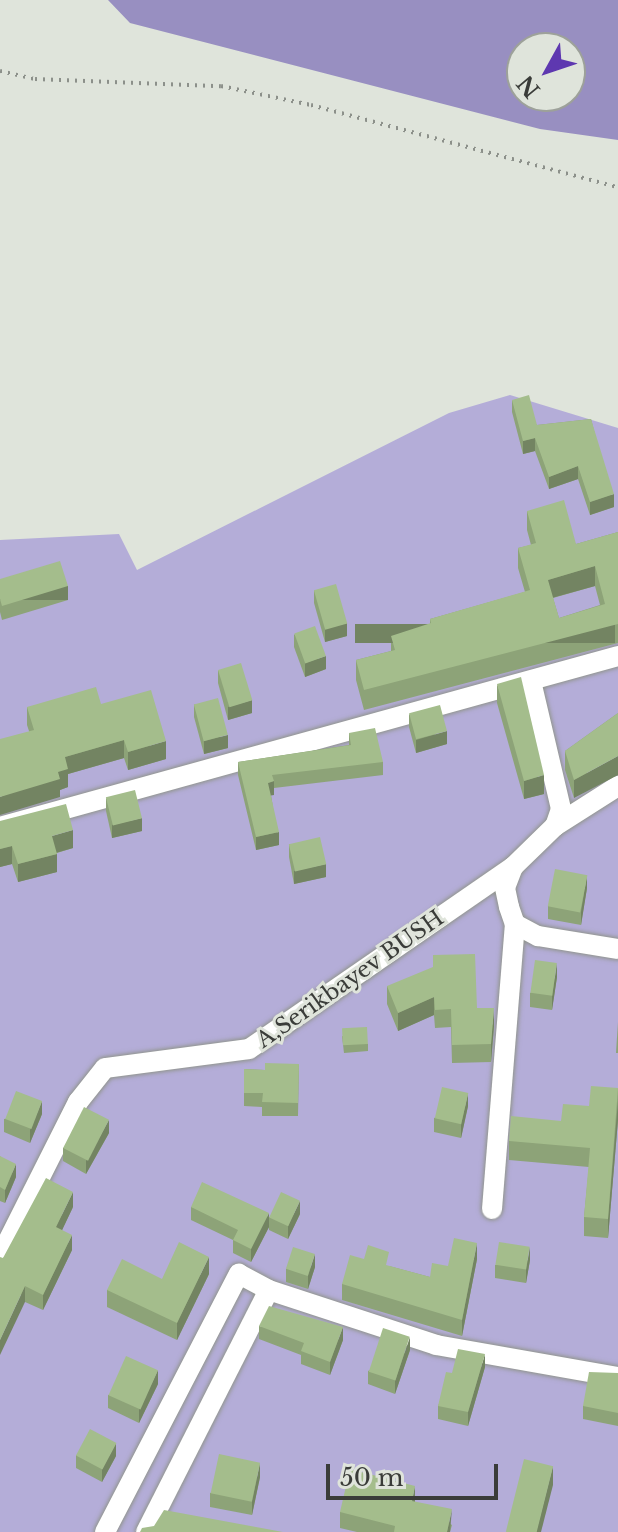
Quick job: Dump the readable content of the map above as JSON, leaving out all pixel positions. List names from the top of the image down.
{
  "streets": {
    "street": ["A,Serikbayev BUSH"]
  },
  "scale_bar": "50 m",
  "north": "bottom left"
}
